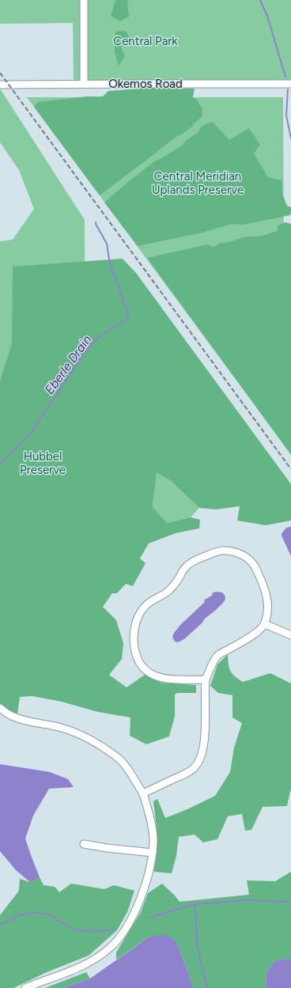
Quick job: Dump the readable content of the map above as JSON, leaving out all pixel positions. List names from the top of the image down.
{
  "streets": {
    "street": ["Okemos Road"]
  },
  "water": ["Eberle Drain"],
  "parks": ["Central Park", "Central Meridian Uplands Preserve", "Hubbel Preserve"]
}
